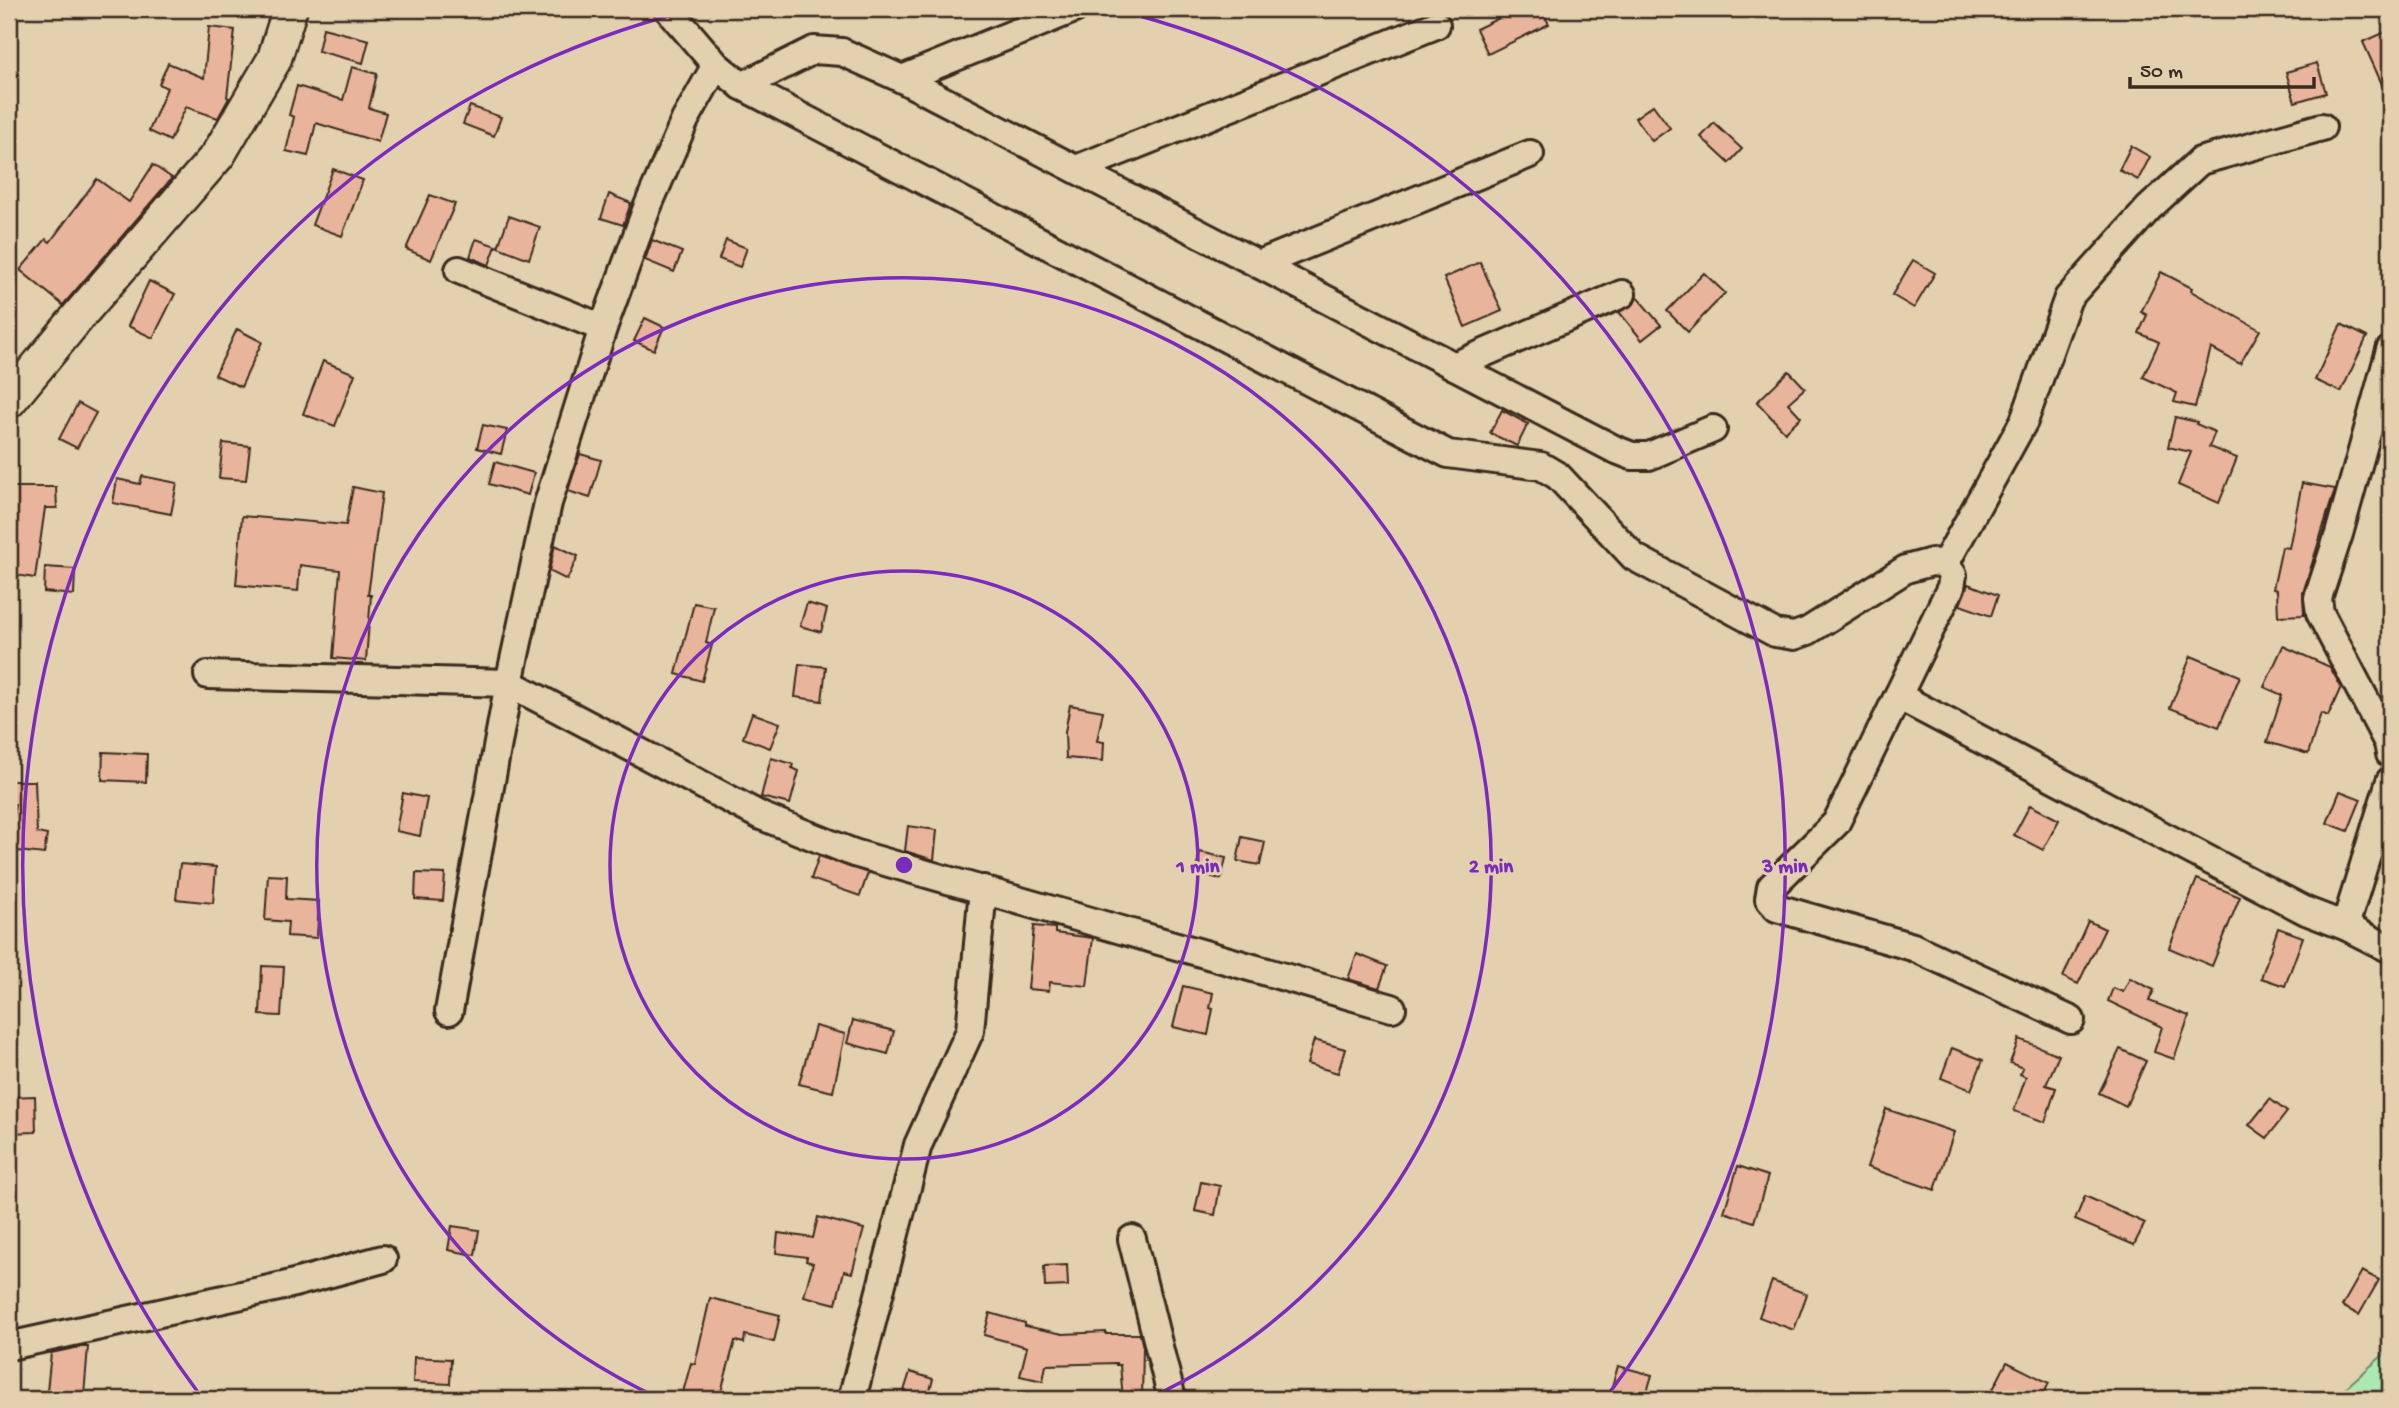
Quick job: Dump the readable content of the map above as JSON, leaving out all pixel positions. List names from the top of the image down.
{
  "scale_bar": "50 m",
  "rings": ["1 min", "2 min", "3 min"]
}
